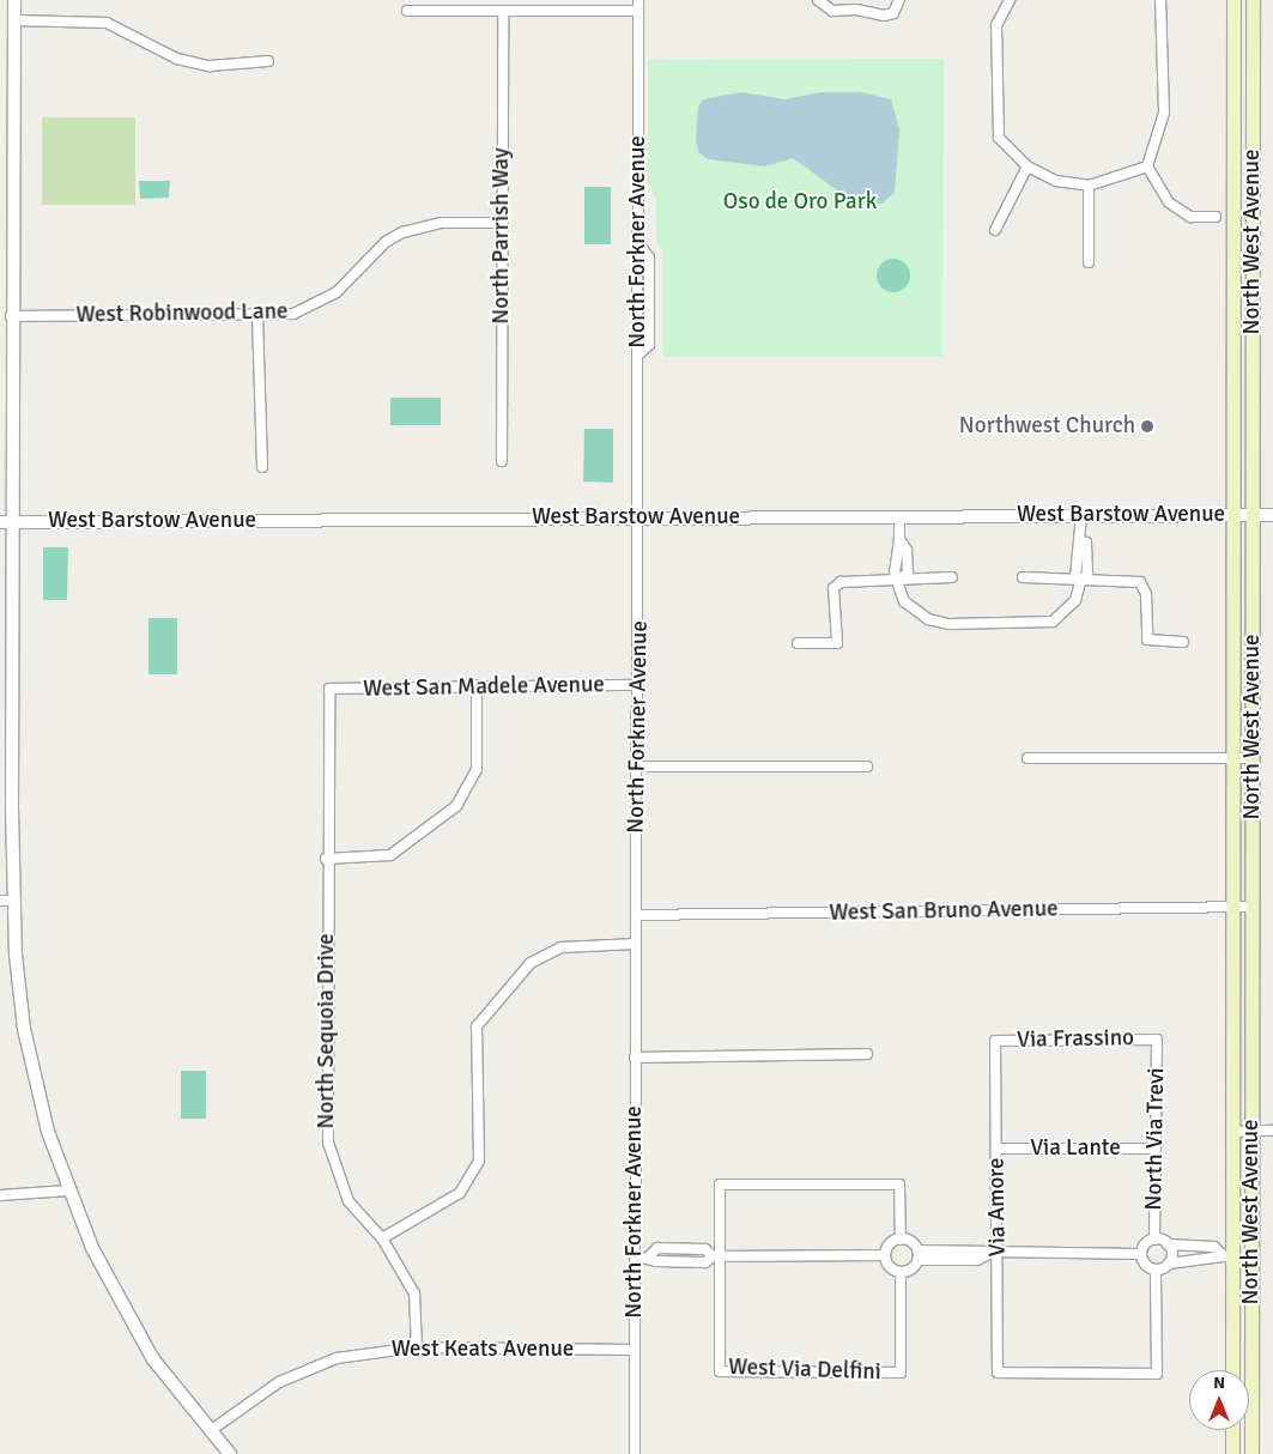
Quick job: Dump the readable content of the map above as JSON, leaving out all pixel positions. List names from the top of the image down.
{
  "streets": {
    "main road": ["North West Avenue"],
    "street": [
      "North Parrish Way",
      "North Forkner Avenue",
      "West Robinwood Lane",
      "West Barstow Avenue",
      "West San Madele Avenue",
      "West San Bruno Avenue",
      "North Sequoia Drive",
      "Via Frassino",
      "North Via Trevi",
      "Via Lante",
      "Via Amore",
      "West Keats Avenue",
      "West Via Delfini"
    ]
  },
  "crossings": [
    ["North Parrish Way", "West Robinwood Lane"],
    ["North Forkner Avenue", "West Barstow Avenue"],
    ["North Forkner Avenue", "West San Madele Avenue"],
    ["North Forkner Avenue", "West San Bruno Avenue"],
    ["North Forkner Avenue", "West Keats Avenue"],
    ["North West Avenue", "West Barstow Avenue"],
    ["North West Avenue", "West San Bruno Avenue"],
    ["West San Madele Avenue", "North Sequoia Drive"],
    ["North Sequoia Drive", "West Keats Avenue"],
    ["Via Frassino", "North Via Trevi"],
    ["Via Frassino", "Via Amore"],
    ["North Via Trevi", "Via Lante"],
    ["North Via Trevi", "Via Amore"],
    ["Via Lante", "Via Amore"]
  ],
  "parks": ["Oso de Oro Park"],
  "places": ["Northwest Church"],
  "north": "top"
}
